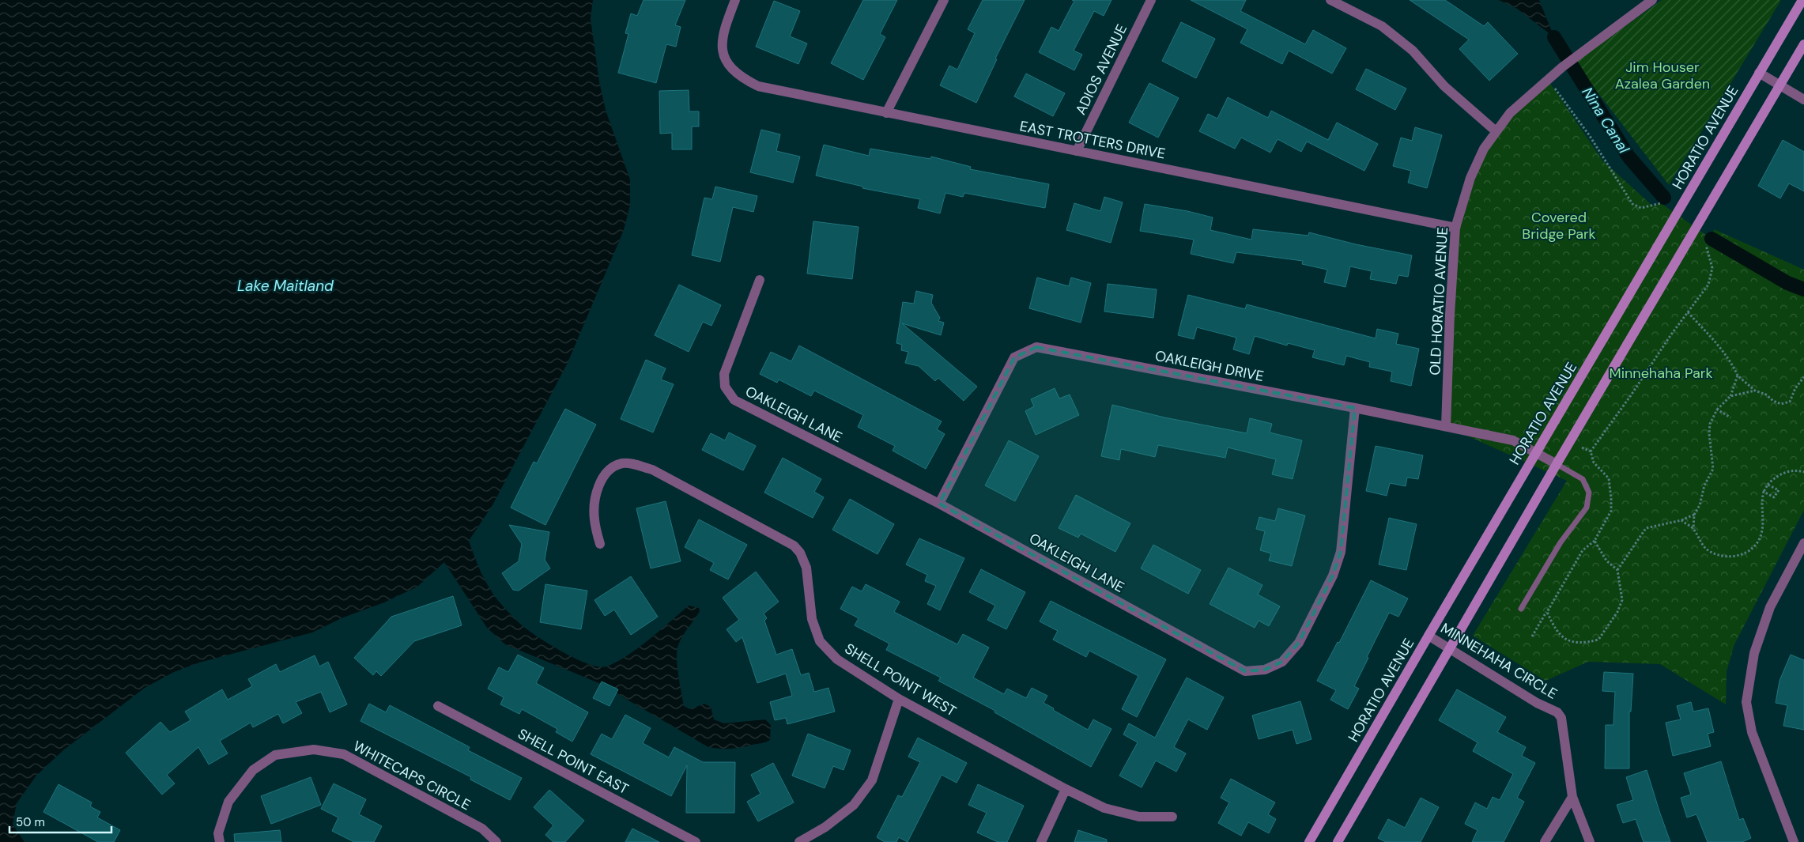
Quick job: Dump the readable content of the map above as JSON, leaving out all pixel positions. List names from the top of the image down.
{
  "streets": {
    "main road": ["HORATIO AVENUE"],
    "street": [
      "ADIOS AVENUE",
      "EAST TROTTERS DRIVE",
      "OLD HORATIO AVENUE",
      "OAKLEIGH DRIVE",
      "OAKLEIGH LANE",
      "MINNEHAHA CIRCLE",
      "SHELL POINT WEST",
      "SHELL POINT EAST",
      "WHITECAPS CIRCLE"
    ]
  },
  "crossings": [
    ["ADIOS AVENUE", "EAST TROTTERS DRIVE"],
    ["HORATIO AVENUE", "OAKLEIGH DRIVE"],
    ["HORATIO AVENUE", "MINNEHAHA CIRCLE"],
    ["EAST TROTTERS DRIVE", "OLD HORATIO AVENUE"],
    ["OLD HORATIO AVENUE", "OAKLEIGH DRIVE"],
    ["OAKLEIGH DRIVE", "OAKLEIGH LANE"]
  ],
  "water": ["Nina Canal", "Lake Maitland"],
  "parks": ["Jim Houser Azalea Garden", "Covered Bridge Park", "Minnehaha Park"],
  "scale_bar": "50 m"
}
